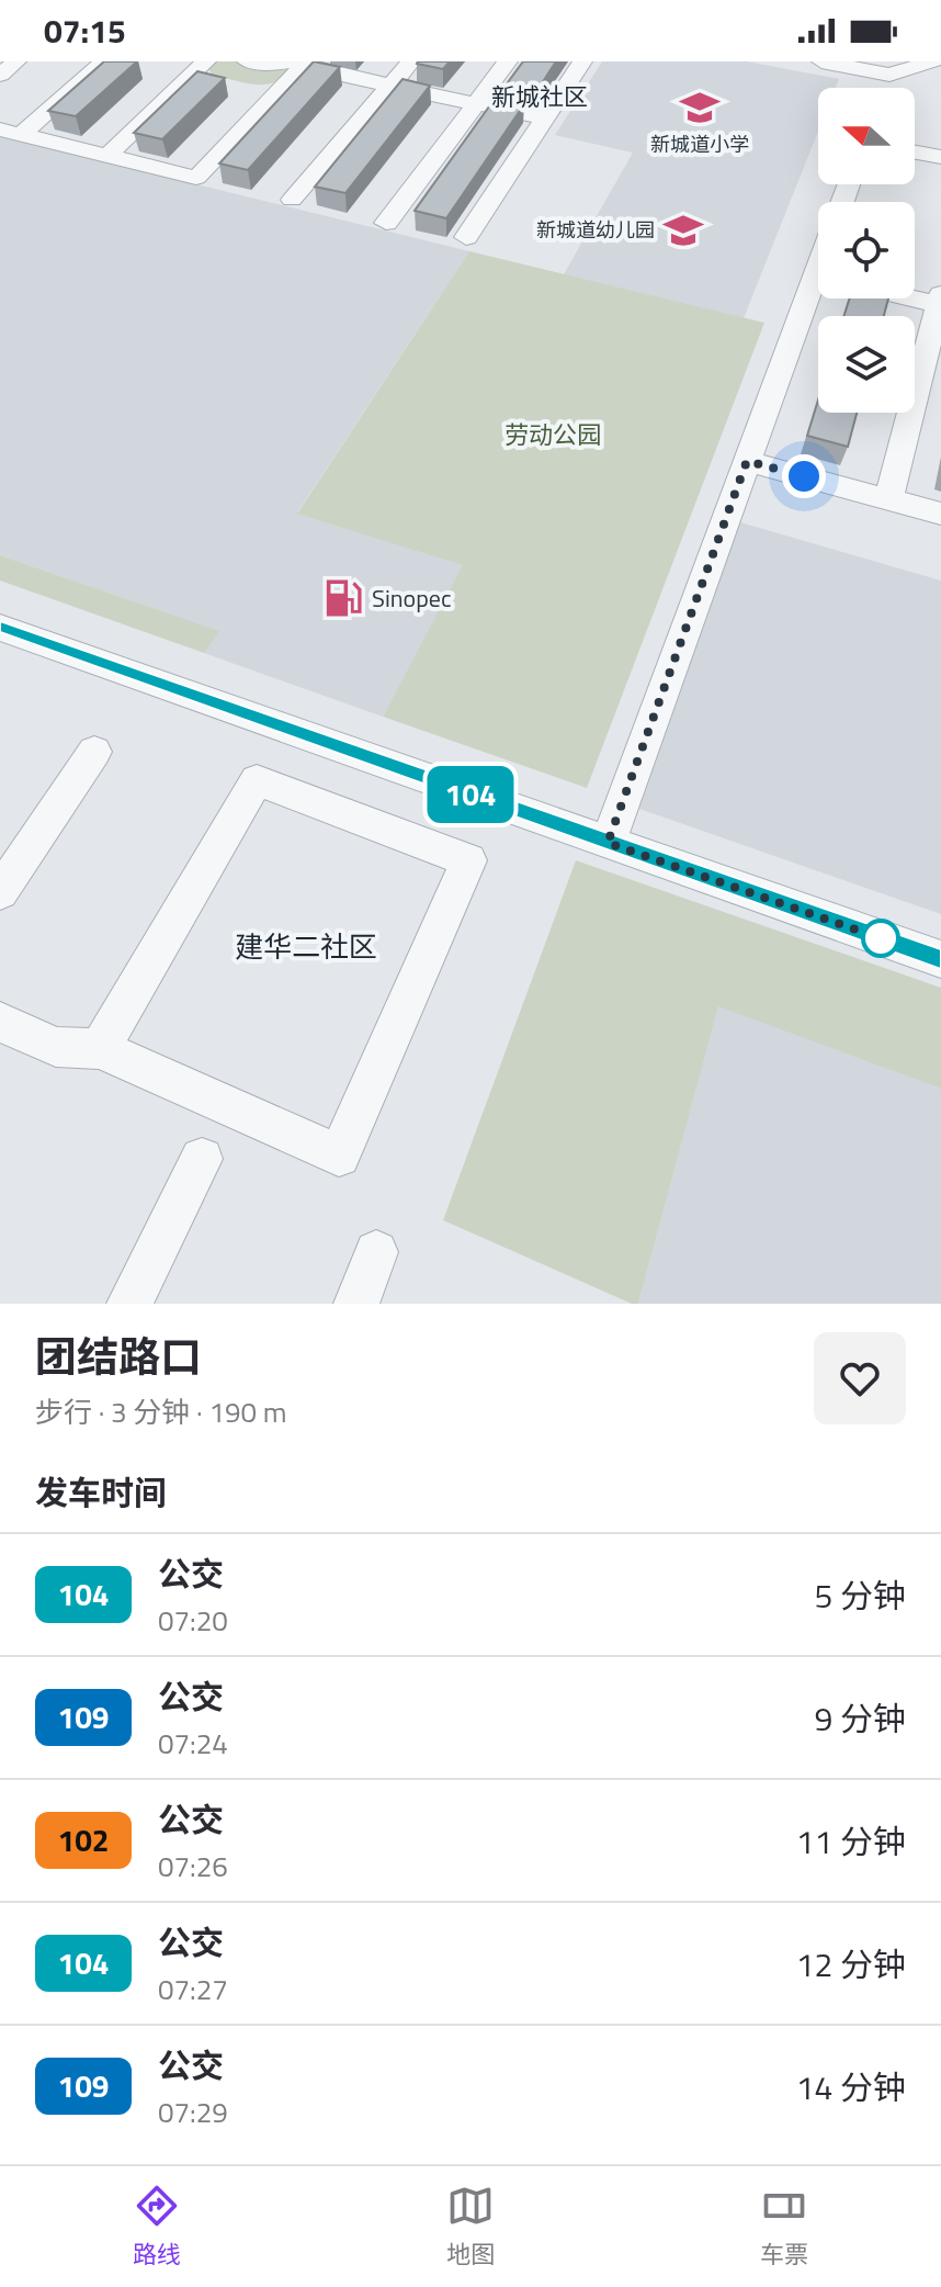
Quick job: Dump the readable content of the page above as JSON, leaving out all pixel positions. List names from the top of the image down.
{
  "districts": ["新城社区", "建华二社区"],
  "parks": ["劳动公园"],
  "places": {
    "school or university": ["新城道小学", "新城道幼儿园"],
    "fuel station": ["Sinopec"]
  },
  "lines": ["bus line 104"],
  "north": "left",
  "page": {
    "status": "07:15",
    "on_map": "104",
    "heading": [
      ["团结路口", "步行 · 3 分钟 · 190 m"],
      "发车时间"
    ],
    "list": [
      {
        "mark": "104",
        "name": "公交",
        "note": "07:20",
        "value": "5 分钟"
      },
      {
        "mark": "109",
        "name": "公交",
        "note": "07:24",
        "value": "9 分钟"
      },
      {
        "mark": "102",
        "name": "公交",
        "note": "07:26",
        "value": "11 分钟"
      },
      {
        "mark": "104",
        "name": "公交",
        "note": "07:27",
        "value": "12 分钟"
      },
      {
        "mark": "109",
        "name": "公交",
        "note": "07:29",
        "value": "14 分钟"
      }
    ],
    "tabs": ["路线", "地图", "车票"]
  }
}
